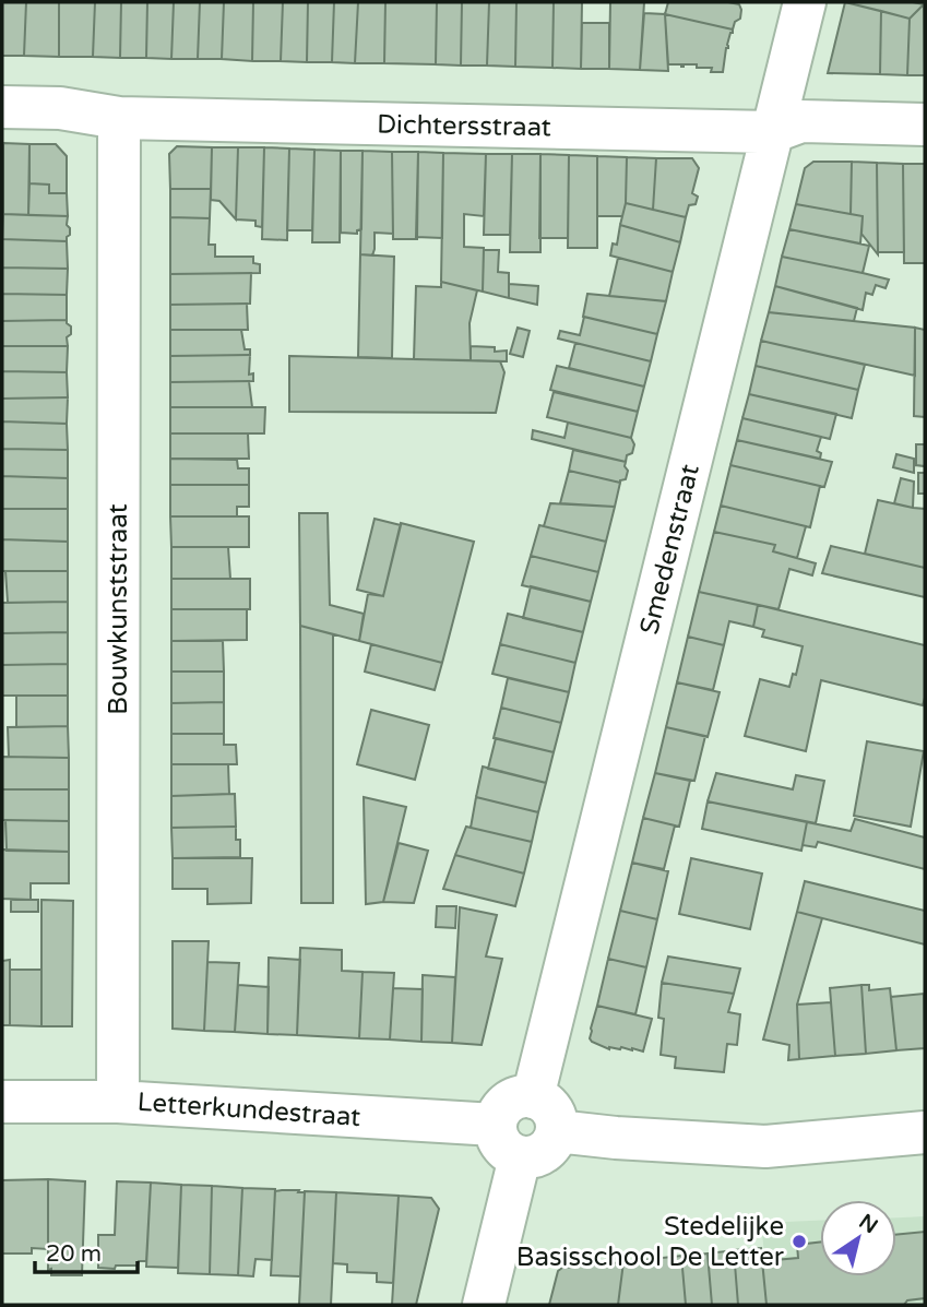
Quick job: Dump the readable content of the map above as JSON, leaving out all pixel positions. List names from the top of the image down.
{
  "streets": {
    "street": [
      "Dichtersstraat",
      "Smedenstraat",
      "Bouwkunststraat",
      "Letterkundestraat"
    ]
  },
  "crossings": [
    ["Dichtersstraat", "Smedenstraat"],
    ["Dichtersstraat", "Bouwkunststraat"],
    ["Smedenstraat", "Letterkundestraat"],
    ["Bouwkunststraat", "Letterkundestraat"]
  ],
  "places": ["Stedelijke Basisschool De Letter"],
  "scale_bar": "20 m",
  "north": "top right"
}
